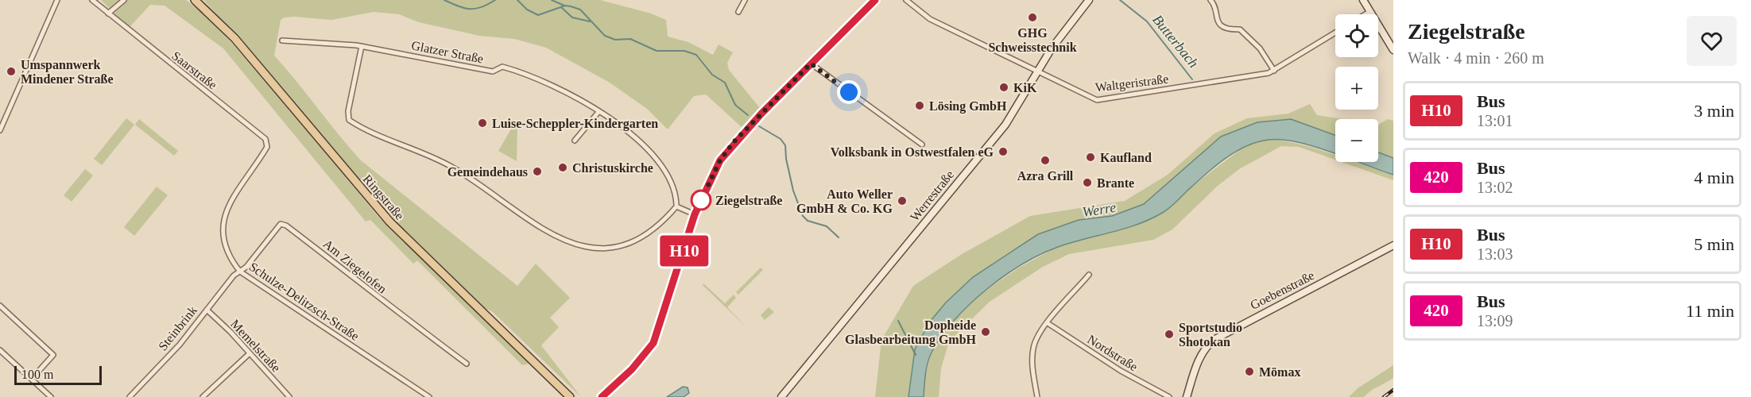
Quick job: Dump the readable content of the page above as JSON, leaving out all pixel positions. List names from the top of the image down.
{
  "streets": {
    "main road": ["Werrestraße", "Ringstraße", "Goebenstraße"],
    "street": [
      "Glatzer Straße",
      "Saarstraße",
      "Waltgeristraße",
      "Am Ziegelofen",
      "Schulze-Delitzsch-Straße",
      "Steinbrink",
      "Memelstraße",
      "Nordstraße"
    ]
  },
  "crossings": [
    ["Saarstraße", "Schulze-Delitzsch-Straße"],
    ["Waltgeristraße", "Werrestraße"],
    ["Am Ziegelofen", "Schulze-Delitzsch-Straße"],
    ["Am Ziegelofen", "Steinbrink"],
    ["Schulze-Delitzsch-Straße", "Steinbrink"],
    ["Steinbrink", "Memelstraße"]
  ],
  "water": ["Butterbach", "Werre"],
  "places": [
    "GHG Schweisstechnik",
    "Umspannwerk Mindener Straße",
    "KiK",
    "Lösing GmbH",
    "Luise-Scheppler-Kindergarten",
    "Volksbank in Ostwestfalen eG",
    "Kaufland",
    "Azra Grill",
    "Christuskirche",
    "Gemeindehaus",
    "Brante",
    "Ziegelstraße",
    "Auto Weller GmbH & Co. KG",
    "Dopheide Glasbearbeitung GmbH",
    "Sportstudio Shotokan",
    "Mömax"
  ],
  "lines": ["bus line H10"],
  "scale_bar": "100 m",
  "page": {
    "on_map": "H10",
    "heading": ["Ziegelstraße", "Walk · 4 min · 260 m"],
    "map_buttons": ["+", "−"],
    "list": [
      {
        "mark": "H10",
        "name": "Bus",
        "note": "13:01",
        "value": "3 min"
      },
      {
        "mark": "420",
        "name": "Bus",
        "note": "13:02",
        "value": "4 min"
      },
      {
        "mark": "H10",
        "name": "Bus",
        "note": "13:03",
        "value": "5 min"
      },
      {
        "mark": "420",
        "name": "Bus",
        "note": "13:09",
        "value": "11 min"
      }
    ],
    "scale": "100 m"
  }
}
